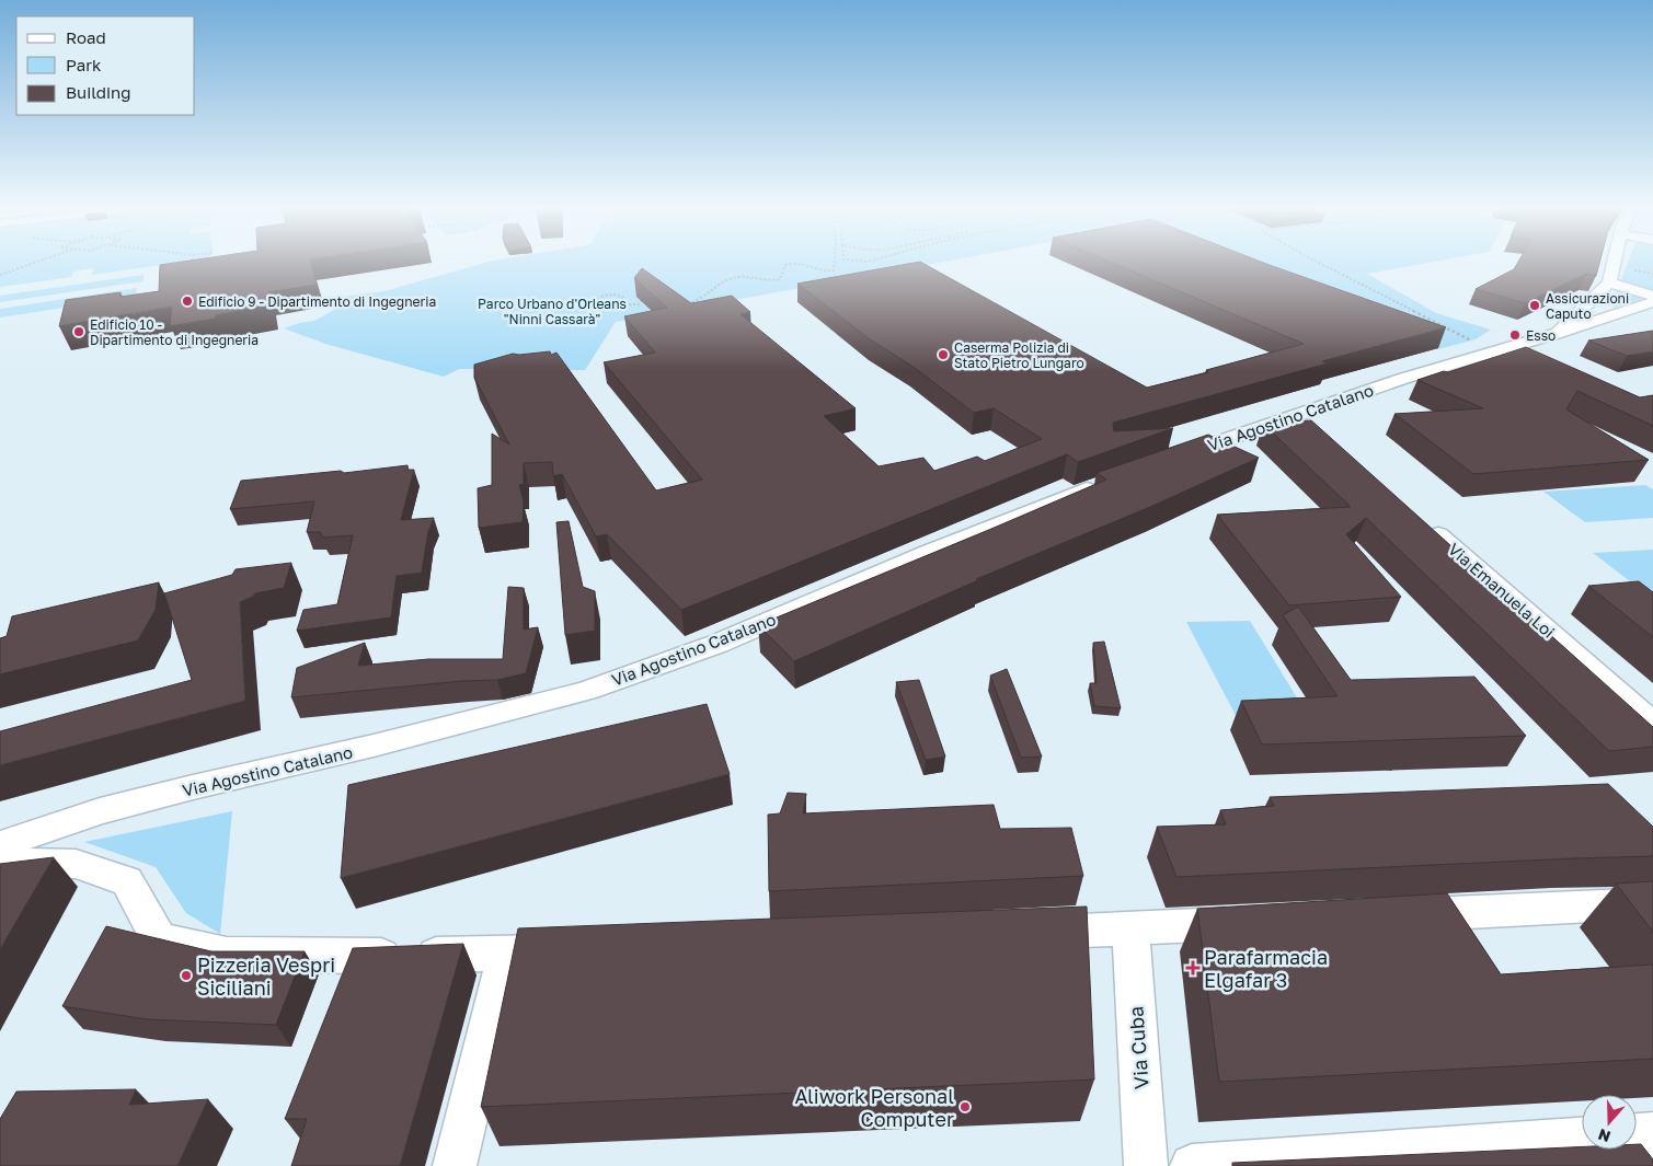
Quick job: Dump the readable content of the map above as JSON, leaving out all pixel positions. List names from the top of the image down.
{
  "streets": {
    "street": ["Via Agostino Catalano", "Via Emanuela Loi", "Via Cuba"]
  },
  "parks": ["Parco Urbano d'Orleans \"Ninni Cassarà\""],
  "places": {
    "other": [
      "Edificio 9 - Dipartimento di Ingegneria",
      "Assicurazioni Caputo",
      "Edificio 10 - Dipartimento di Ingegneria",
      "Esso",
      "Caserma Polizia di Stato Pietro Lungaro",
      "Pizzeria Vespri Siciliani",
      "Aliwork Personal Computer"
    ],
    "health": ["Parafarmacia Elgafar 3"]
  },
  "legend": ["Road", "Park", "Building"],
  "north": "bottom"
}
